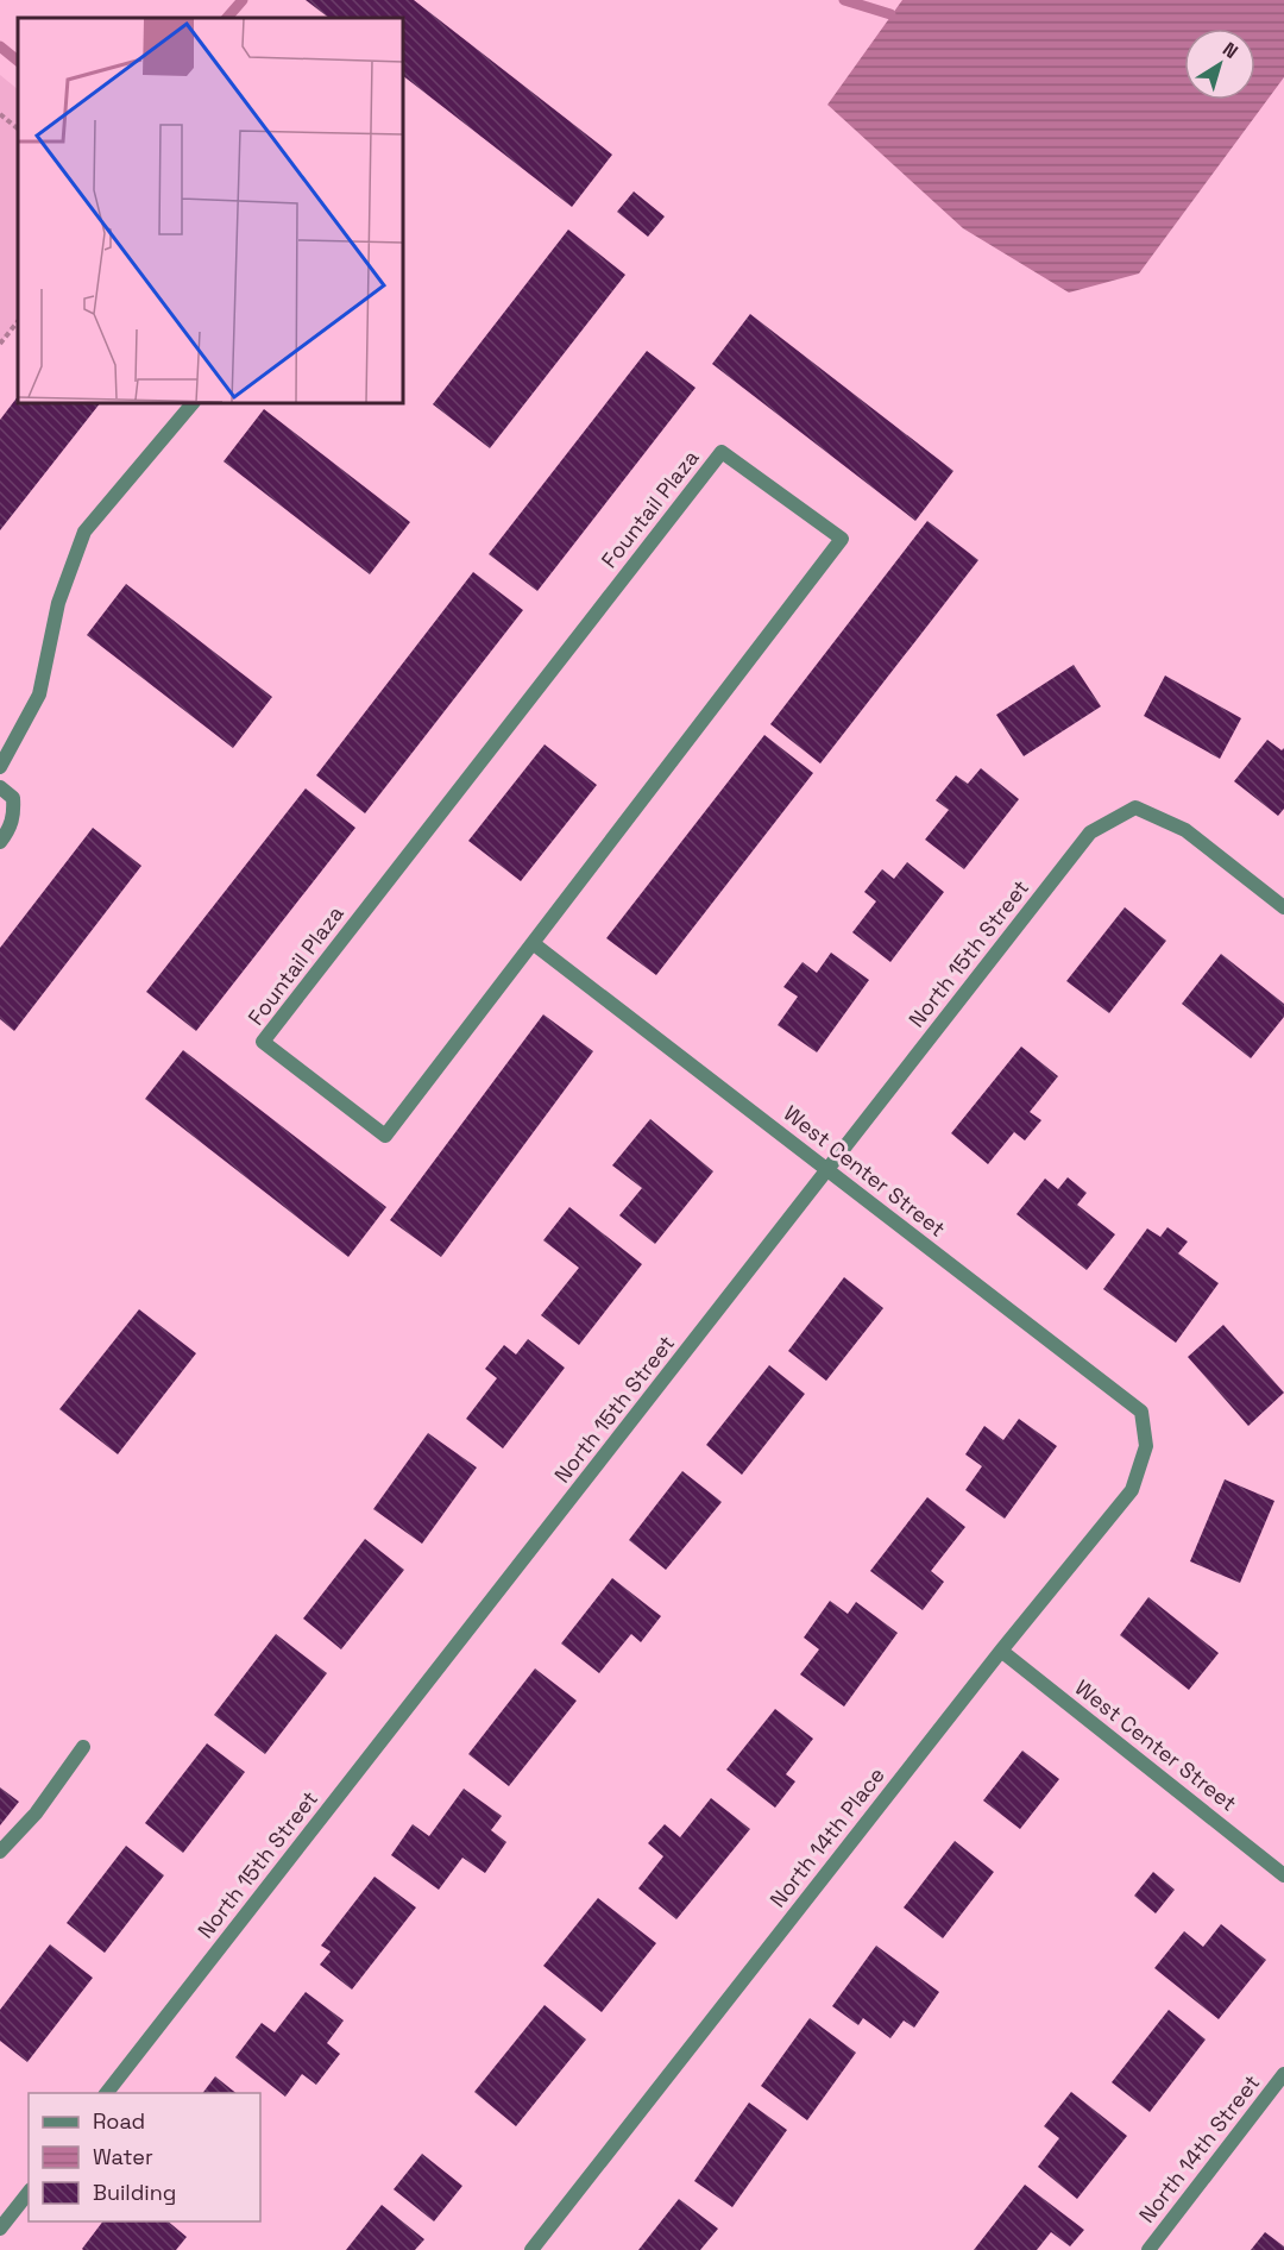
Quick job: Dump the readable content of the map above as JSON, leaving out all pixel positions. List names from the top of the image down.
{
  "streets": {
    "street": [
      "Fountail Plaza",
      "North 15th Street",
      "West Center Street",
      "North 14th Place",
      "North 14th Street"
    ]
  },
  "crossings": [
    ["Fountail Plaza", "West Center Street"],
    ["North 15th Street", "West Center Street"],
    ["West Center Street", "North 14th Place"]
  ],
  "legend": ["Road", "Water", "Building"],
  "north": "top right"
}
